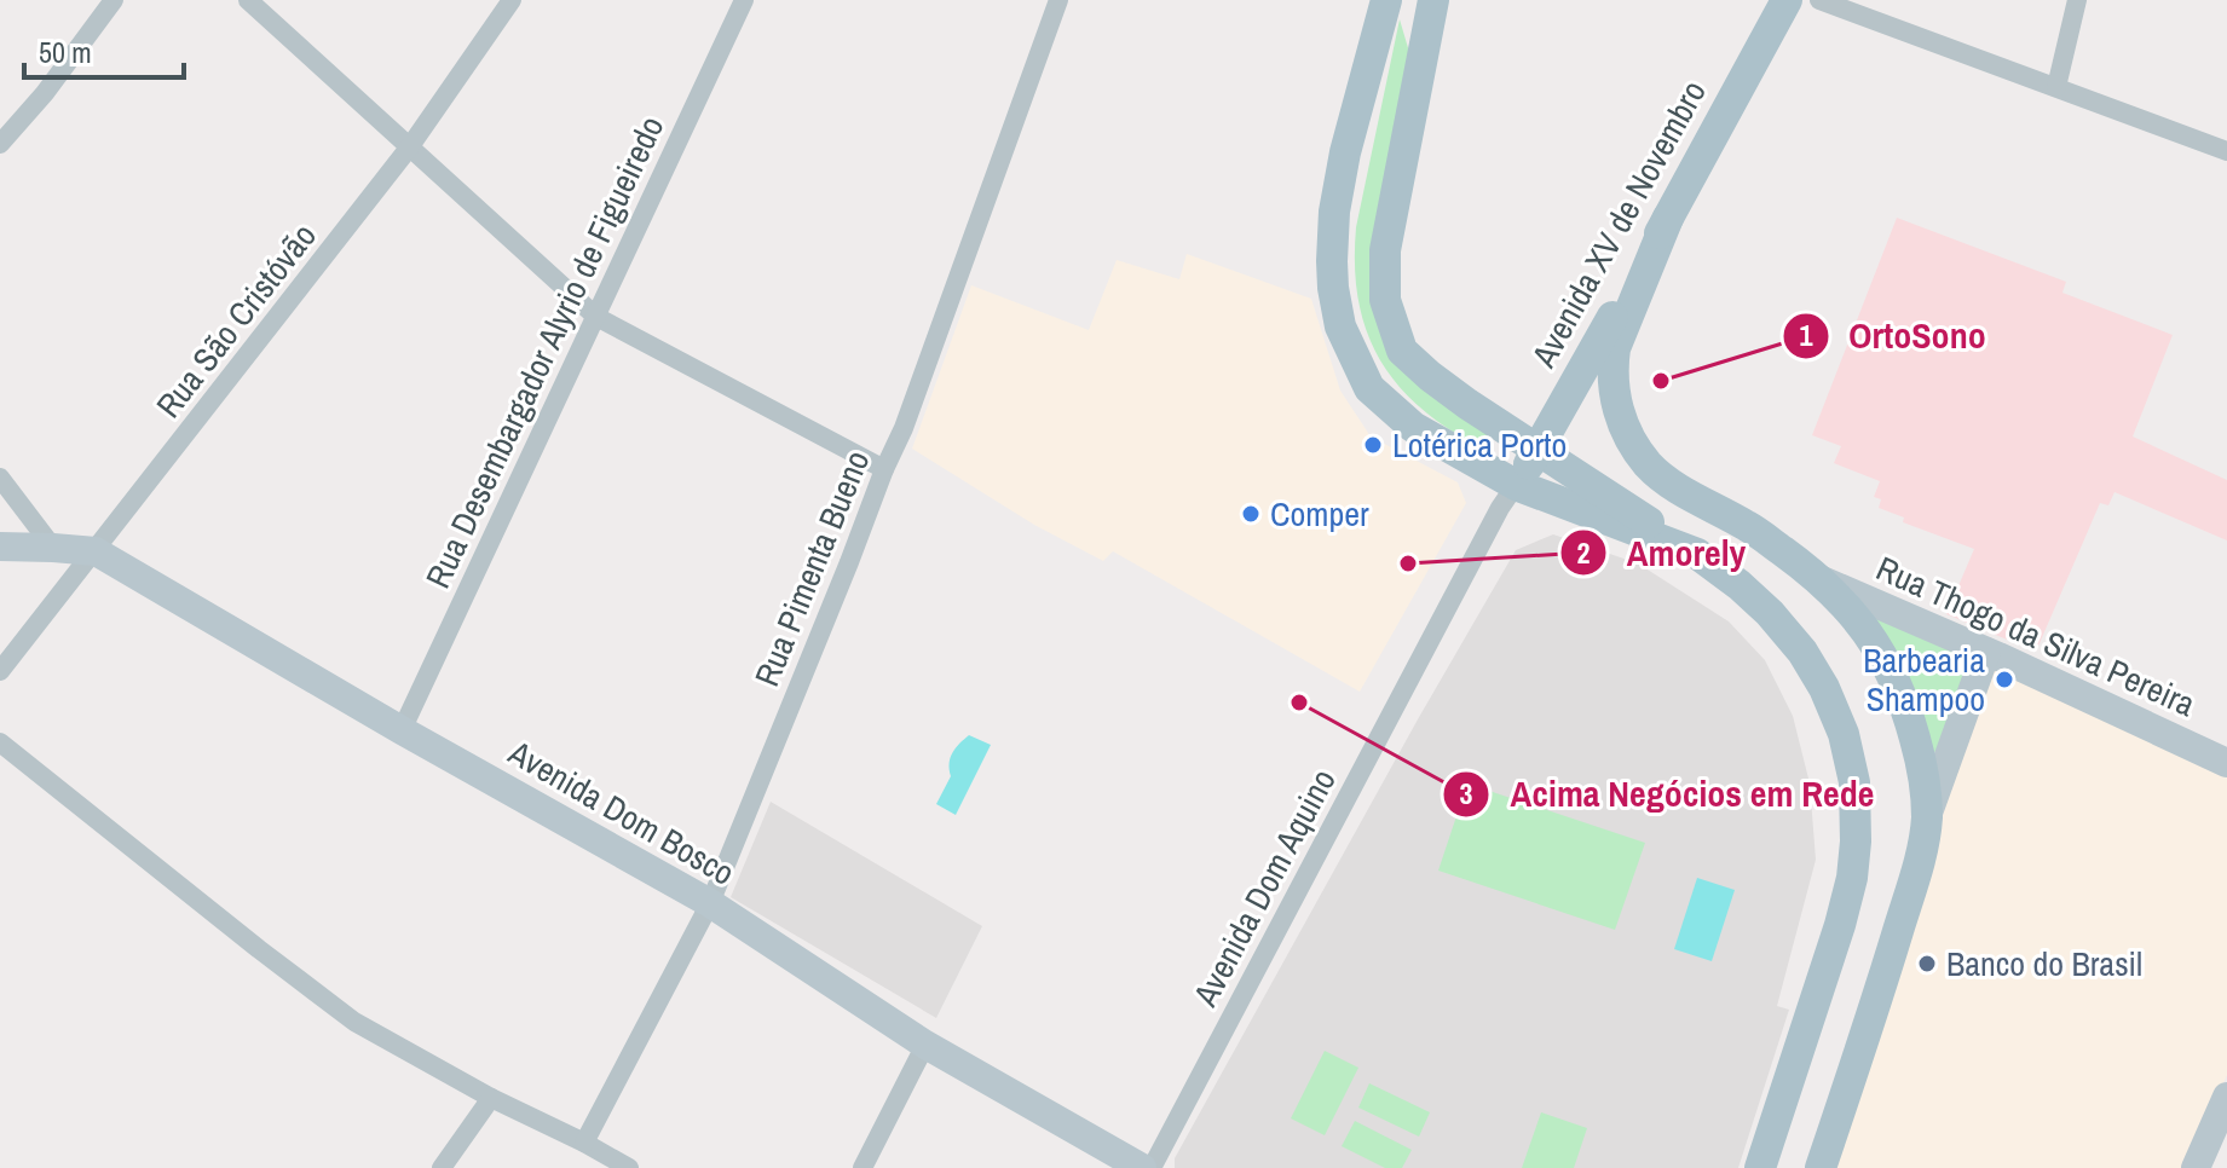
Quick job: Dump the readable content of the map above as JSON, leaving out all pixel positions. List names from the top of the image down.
{
  "streets": {
    "main road": ["Avenida XV de Novembro"],
    "street": [
      "Rua São Cristóvão",
      "Rua Desembargador Alyrio de Figueiredo",
      "Rua Pimenta Bueno",
      "Rua Thogo da Silva Pereira",
      "Avenida Dom Bosco",
      "Avenida Dom Aquino"
    ]
  },
  "crossings": [
    ["Avenida XV de Novembro", "Avenida Dom Aquino"],
    ["Rua São Cristóvão", "Avenida Dom Bosco"],
    ["Rua Desembargador Alyrio de Figueiredo", "Avenida Dom Bosco"],
    ["Rua Pimenta Bueno", "Avenida Dom Bosco"]
  ],
  "places": [
    "OrtoSono",
    "Lotérica Porto",
    "Comper",
    "Amorely",
    "Barbearia Shampoo",
    "Acima Negócios em Rede",
    "Banco do Brasil"
  ],
  "scale_bar": "50 m"
}
